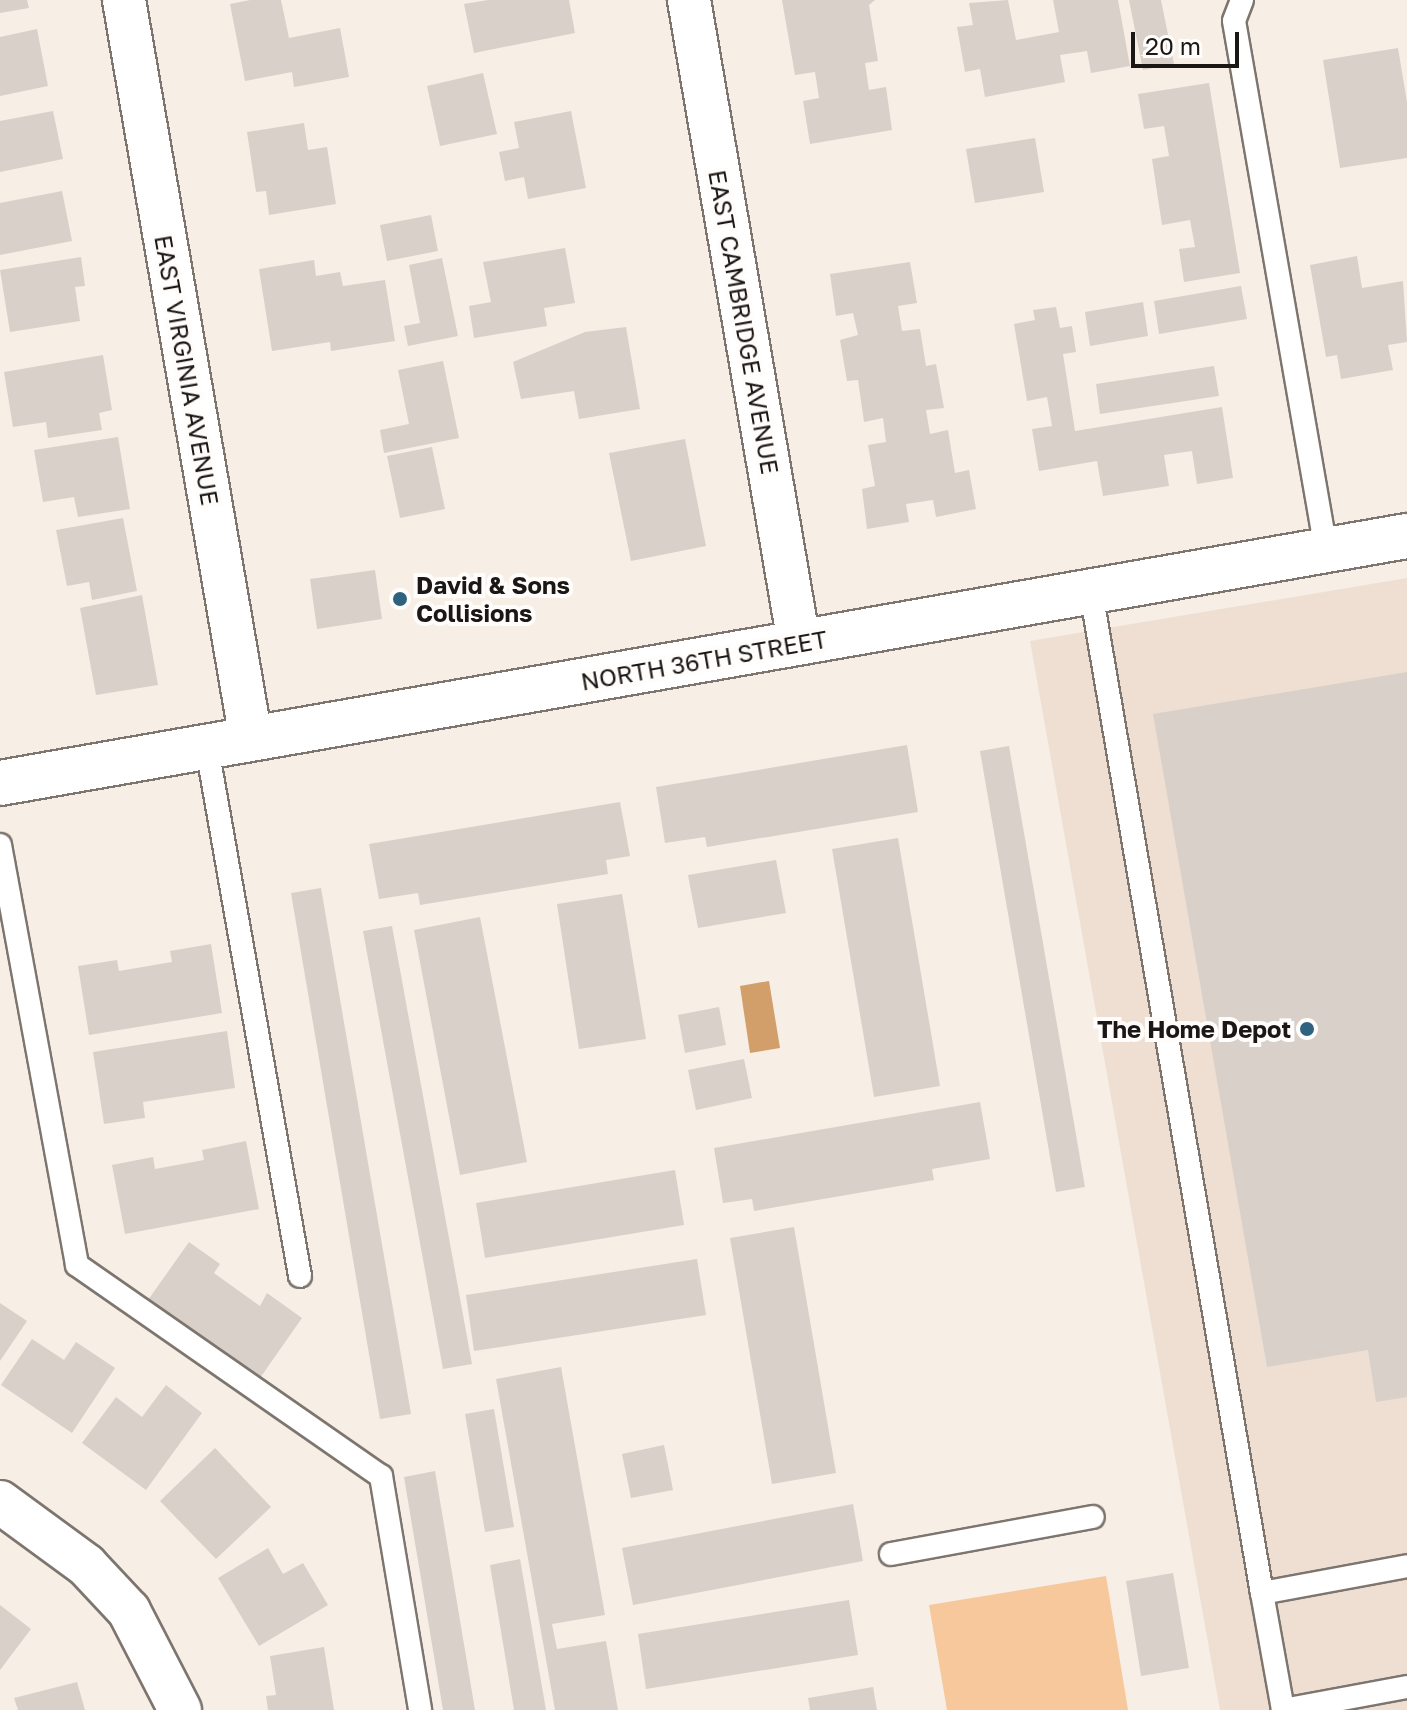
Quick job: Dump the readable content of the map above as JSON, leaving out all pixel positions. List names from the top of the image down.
{
  "streets": {
    "main road": ["NORTH 36TH STREET"],
    "street": ["EAST CAMBRIDGE AVENUE", "EAST VIRGINIA AVENUE"]
  },
  "crossings": [
    ["EAST CAMBRIDGE AVENUE", "NORTH 36TH STREET"],
    ["EAST VIRGINIA AVENUE", "NORTH 36TH STREET"]
  ],
  "places": ["David & Sons Collisions", "The Home Depot"],
  "scale_bar": "20 m"
}
